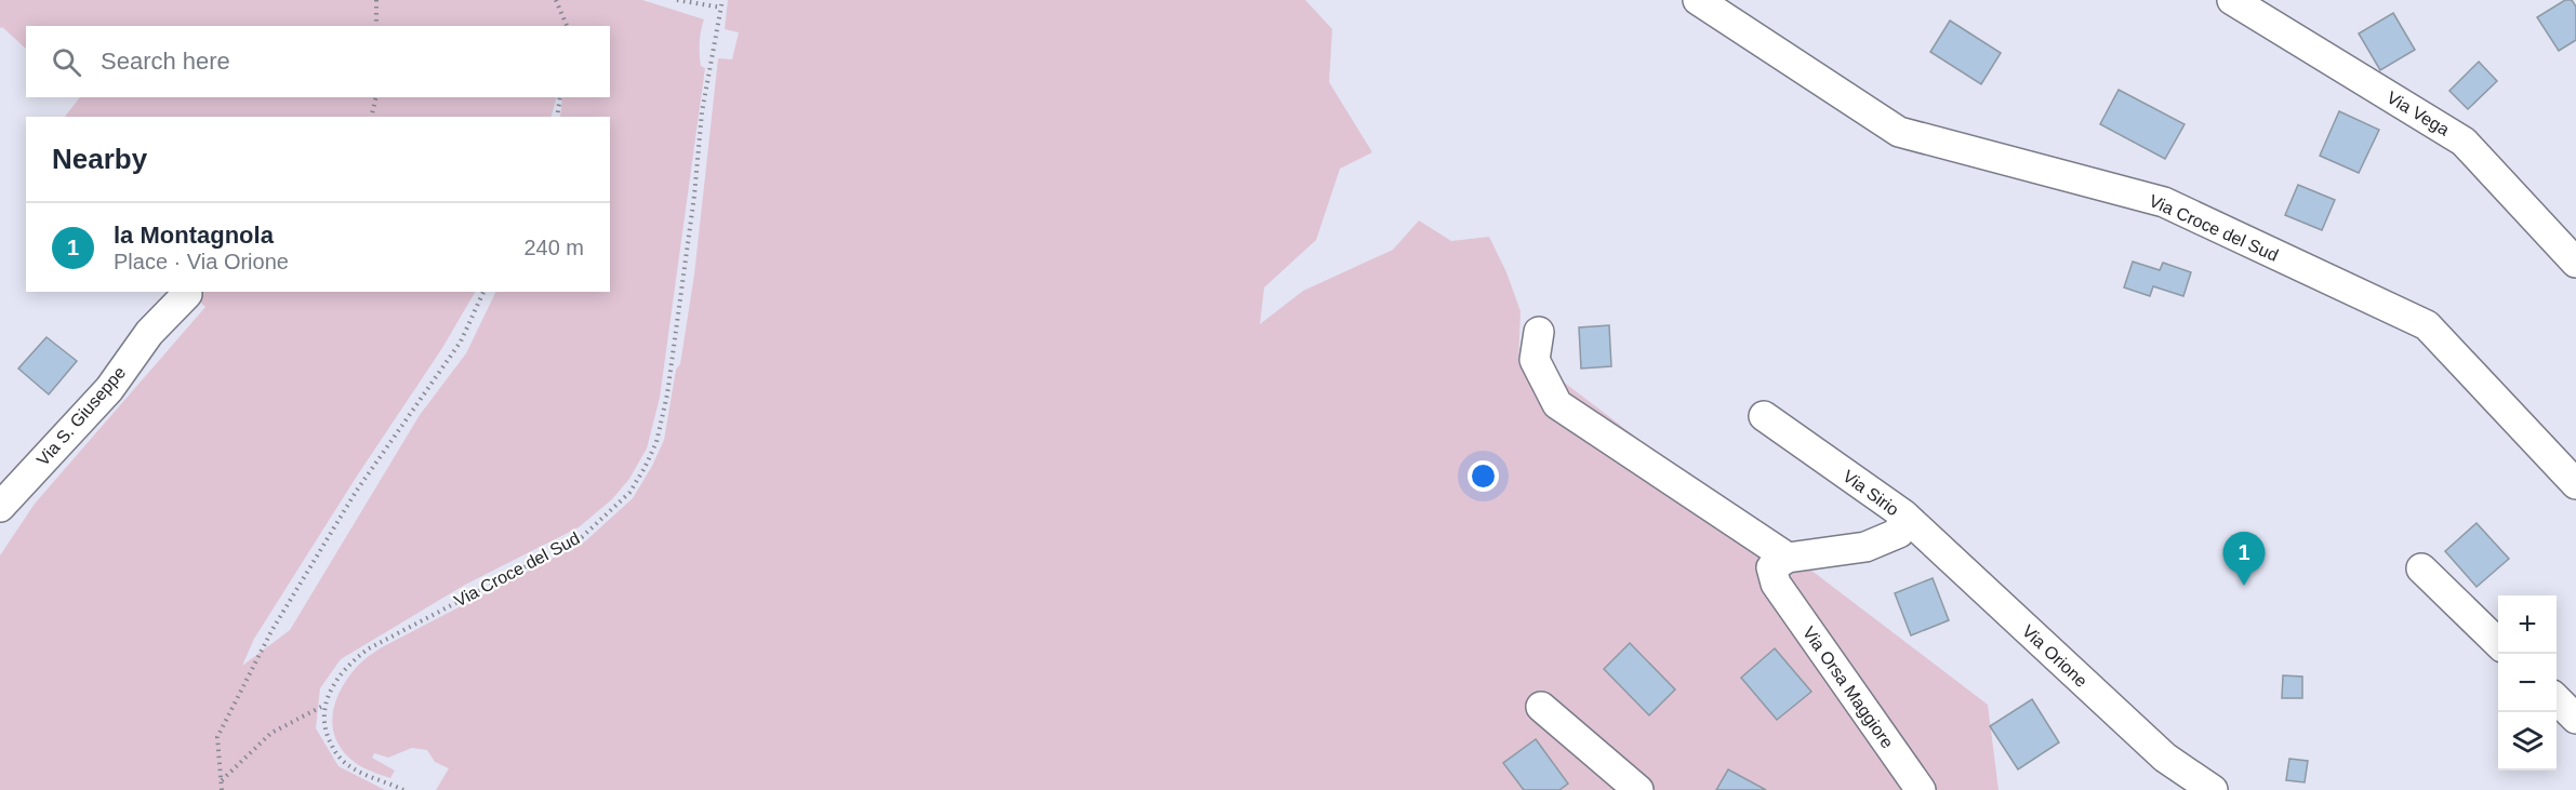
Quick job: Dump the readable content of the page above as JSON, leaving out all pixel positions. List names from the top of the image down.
{
  "streets": {
    "street": [
      "Via Vega",
      "Via Croce del Sud",
      "Via S. Giuseppe",
      "Via Sirio",
      "Via Orione",
      "Via Orsa Maggiore"
    ]
  },
  "crossings": [
    ["Via Sirio", "Via Orione"],
    ["Via Sirio", "Via Orsa Maggiore"]
  ],
  "page": {
    "search": "Search here",
    "heading": "Nearby",
    "list": [
      {
        "mark": "1",
        "name": "la Montagnola",
        "note": "Place · Via Orione",
        "value": "240 m"
      }
    ],
    "pins": "1",
    "map_buttons": ["+", "−"]
  }
}
